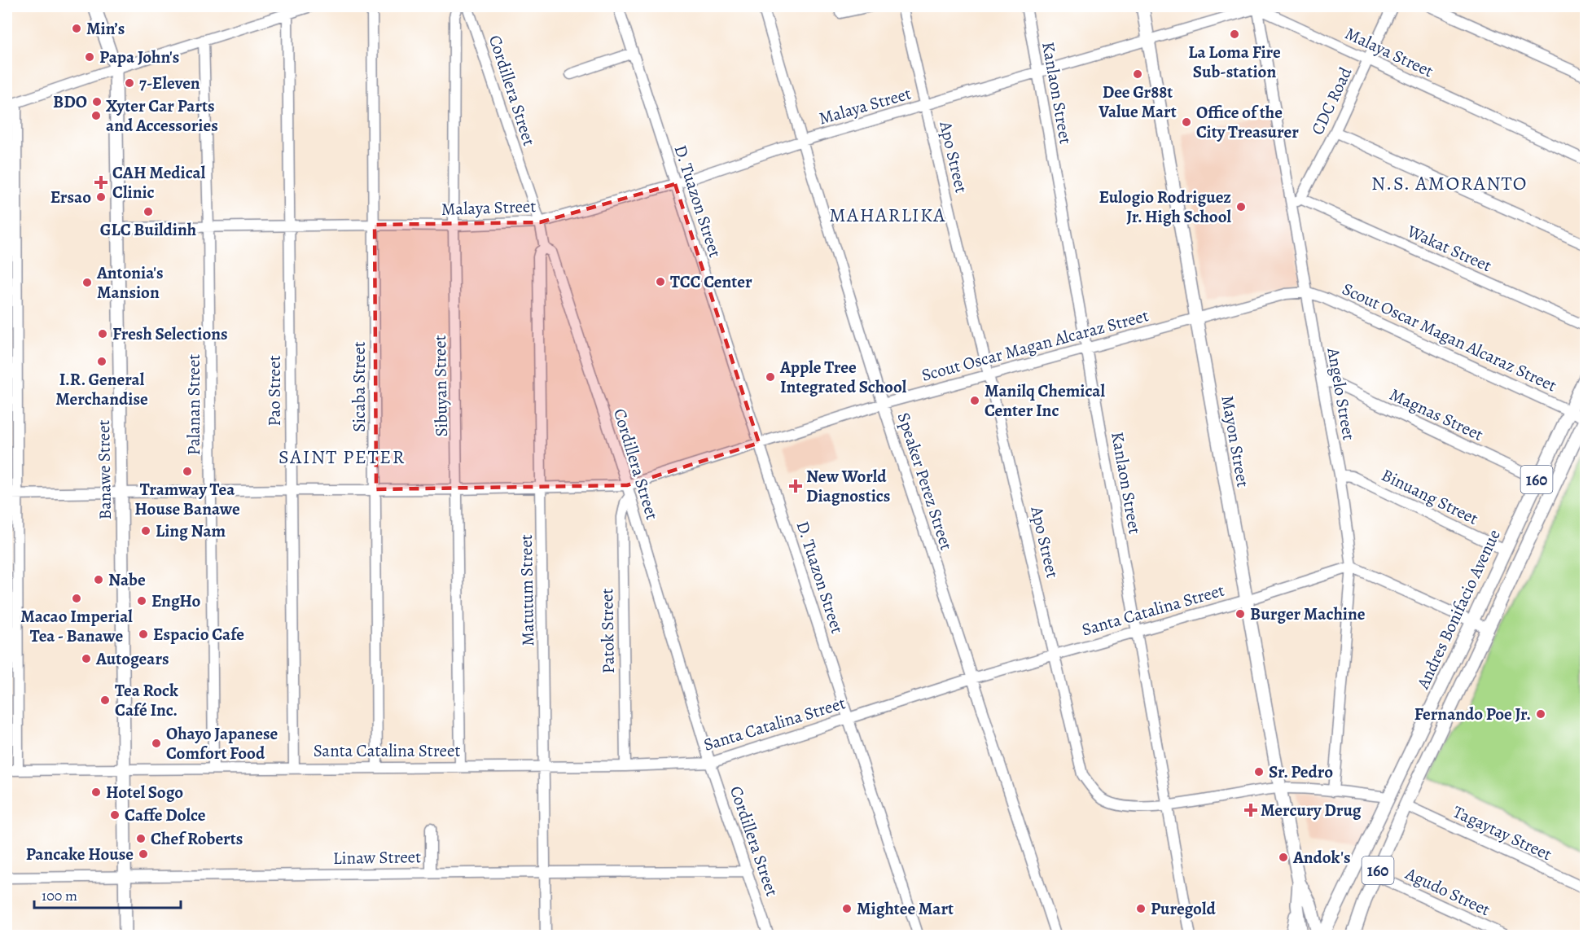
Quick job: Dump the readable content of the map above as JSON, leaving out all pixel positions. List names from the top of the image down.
{
  "streets": {
    "main road": [
      "Mayon Street",
      "Banawe Street",
      "160",
      "Andres Bonifacio Avenue"
    ],
    "street": [
      "Malaya Street",
      "Cordillera Street",
      "Kanlaon Street",
      "CDC Road",
      "Apo Street",
      "D. Tuazon Street",
      "Wakat Street",
      "Scout Oscar Magan Alcaraz Street",
      "Sibuyan Street",
      "Sicaba Street",
      "Pao Street",
      "Angelo Street",
      "Palanan Street",
      "Magnas Street",
      "Speaker Perez Street",
      "Binuang Street",
      "Matutum Street",
      "Santa Catalina Street",
      "Patok Street",
      "Tagaytay Street",
      "Linaw Street",
      "Agudo Street"
    ]
  },
  "crossings": [
    ["Malaya Street", "Cordillera Street"],
    ["Malaya Street", "Kanlaon Street"],
    ["Malaya Street", "CDC Road"],
    ["Malaya Street", "Apo Street"],
    ["Malaya Street", "D. Tuazon Street"],
    ["Malaya Street", "Sibuyan Street"],
    ["Malaya Street", "Sicaba Street"],
    ["Malaya Street", "Pao Street"],
    ["Malaya Street", "Angelo Street"],
    ["Malaya Street", "Palanan Street"],
    ["Malaya Street", "Mayon Street"],
    ["Malaya Street", "Banawe Street"],
    ["Malaya Street", "Speaker Perez Street"],
    ["Cordillera Street", "Scout Oscar Magan Alcaraz Street"],
    ["Cordillera Street", "Matutum Street"],
    ["Cordillera Street", "Santa Catalina Street"],
    ["Cordillera Street", "Patok Street"],
    ["Cordillera Street", "Linaw Street"],
    ["Kanlaon Street", "Apo Street"],
    ["Kanlaon Street", "Scout Oscar Magan Alcaraz Street"],
    ["Kanlaon Street", "Santa Catalina Street"],
    ["CDC Road", "Wakat Street"],
    ["CDC Road", "Angelo Street"],
    ["Apo Street", "Scout Oscar Magan Alcaraz Street"],
    ["Apo Street", "Angelo Street"],
    ["Apo Street", "Mayon Street"],
    ["Apo Street", "Andres Bonifacio Avenue"],
    ["Apo Street", "Santa Catalina Street"],
    ["D. Tuazon Street", "Scout Oscar Magan Alcaraz Street"],
    ["D. Tuazon Street", "Santa Catalina Street"],
    ["Wakat Street", "Angelo Street"],
    ["Scout Oscar Magan Alcaraz Street", "Sibuyan Street"],
    ["Scout Oscar Magan Alcaraz Street", "Sicaba Street"],
    ["Scout Oscar Magan Alcaraz Street", "Pao Street"],
    ["Scout Oscar Magan Alcaraz Street", "Angelo Street"],
    ["Scout Oscar Magan Alcaraz Street", "Palanan Street"],
    ["Scout Oscar Magan Alcaraz Street", "Mayon Street"],
    ["Scout Oscar Magan Alcaraz Street", "Banawe Street"],
    ["Scout Oscar Magan Alcaraz Street", "Speaker Perez Street"],
    ["Scout Oscar Magan Alcaraz Street", "Matutum Street"],
    ["Scout Oscar Magan Alcaraz Street", "Andres Bonifacio Avenue"],
    ["Sibuyan Street", "Santa Catalina Street"],
    ["Sicaba Street", "Santa Catalina Street"],
    ["Pao Street", "Santa Catalina Street"],
    ["Angelo Street", "Magnas Street"],
    ["Angelo Street", "Binuang Street"],
    ["Angelo Street", "Santa Catalina Street"],
    ["Palanan Street", "Santa Catalina Street"],
    ["Magnas Street", "Andres Bonifacio Avenue"],
    ["Mayon Street", "Santa Catalina Street"],
    ["Banawe Street", "Santa Catalina Street"],
    ["Banawe Street", "Linaw Street"],
    ["Speaker Perez Street", "Santa Catalina Street"],
    ["Binuang Street", "Andres Bonifacio Avenue"],
    ["Matutum Street", "Santa Catalina Street"],
    ["Matutum Street", "Linaw Street"],
    ["Andres Bonifacio Avenue", "Tagaytay Street"],
    ["Andres Bonifacio Avenue", "Agudo Street"],
    ["Santa Catalina Street", "Patok Street"]
  ],
  "districts": ["N.S. AMORANTO", "MAHARLIKA", "SAINT PETER"],
  "places": {
    "other": [
      "Min’s",
      "La Loma Fire Sub-station",
      "Papa John's",
      "Dee Gr88t Value Mart",
      "7-Eleven",
      "BDO",
      "Xyter Car Parts and Accessories",
      "Office of the City Treasurer",
      "Ersao",
      "Eulogio Rodriguez Jr. High School",
      "GLC Buildinh",
      "TCC Center",
      "Antonia's Mansion",
      "Fresh Selections",
      "I.R. General Merchandise",
      "Apple Tree Integrated School",
      "Manilq Chemical Center Inc",
      "Tramway Tea House Banawe",
      "Ling Nam",
      "Nabe",
      "Macao Imperial Tea - Banawe",
      "EngHo",
      "Burger Machine",
      "Espacio Cafe",
      "Autogears",
      "Tea Rock Café Inc.",
      "Fernando Poe Jr.",
      "Ohayo Japanese Comfort Food",
      "Sr. Pedro",
      "Hotel Sogo",
      "Caffe Dolce",
      "Chef Roberts",
      "Pancake House",
      "Andok's",
      "Mightee Mart",
      "Puregold"
    ],
    "health": ["CAH Medical Clinic", "New World Diagnostics", "Mercury Drug"]
  },
  "scale_bar": "100 m"
}
